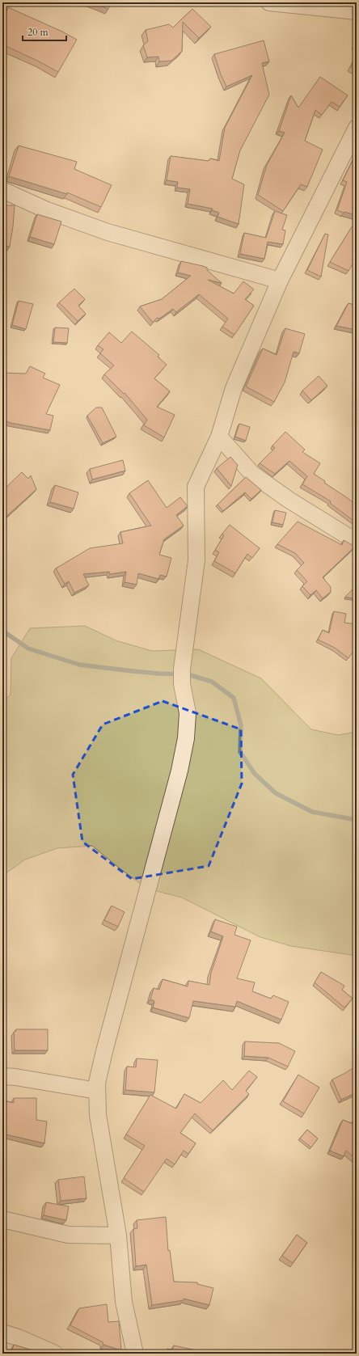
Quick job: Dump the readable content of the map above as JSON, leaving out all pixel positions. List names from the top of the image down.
{
  "scale_bar": "20 m"
}
